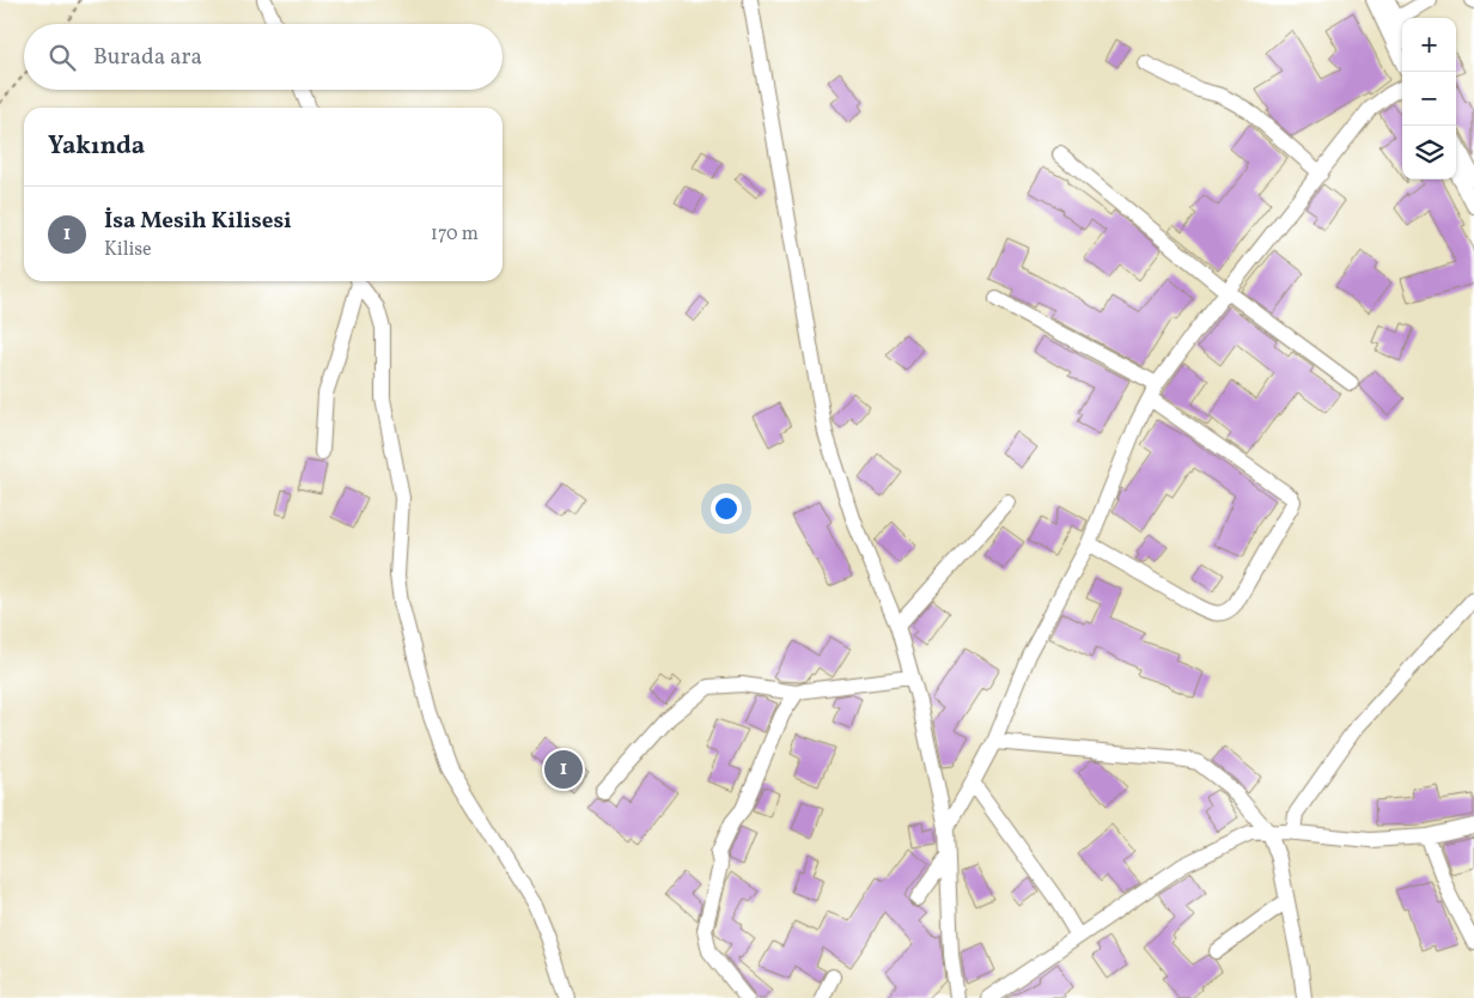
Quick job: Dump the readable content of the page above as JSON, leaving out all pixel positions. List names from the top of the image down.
{
  "page": {
    "map_buttons": ["+", "−"],
    "search": "Burada ara",
    "heading": "Yakında",
    "list": [
      {
        "mark": "1",
        "name": "İsa Mesih Kilisesi",
        "note": "Kilise",
        "value": "170 m"
      }
    ],
    "pins": "1"
  }
}
